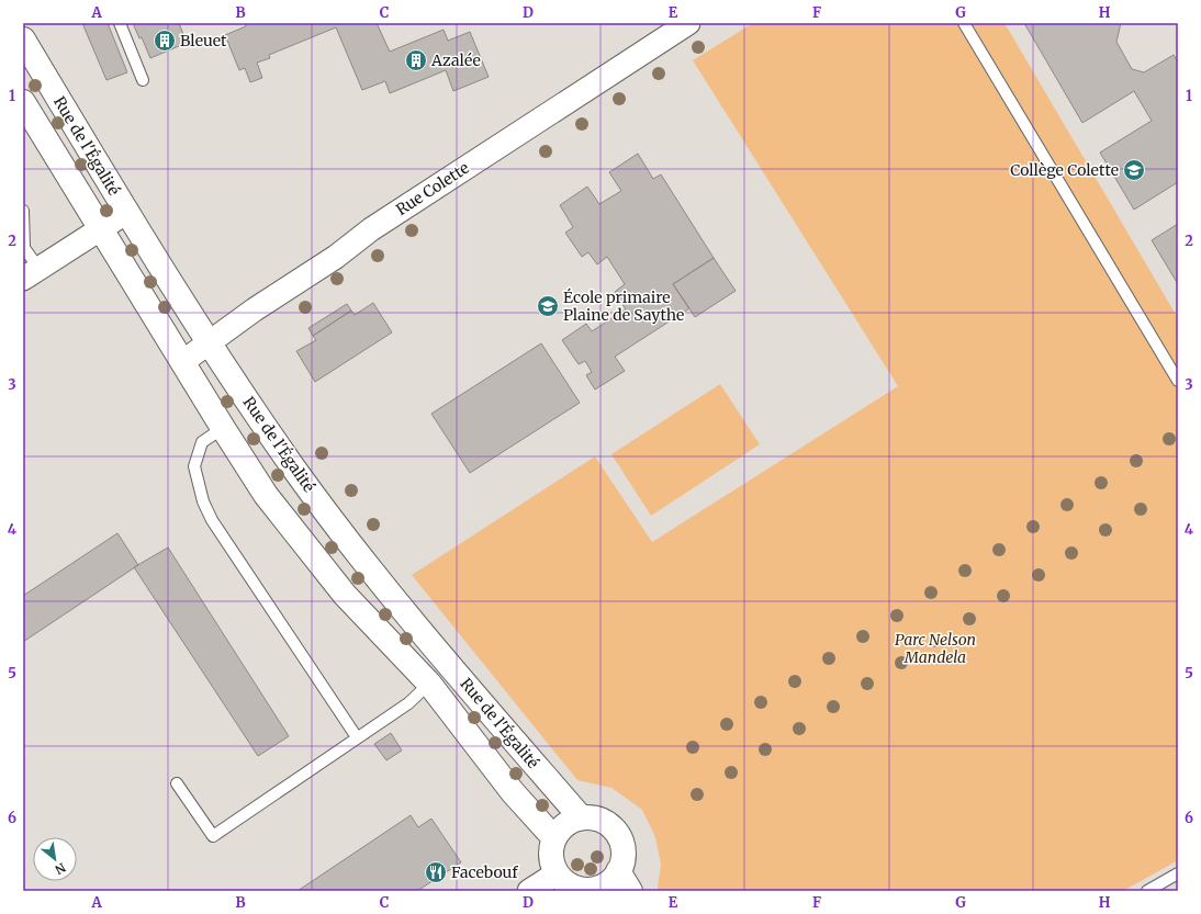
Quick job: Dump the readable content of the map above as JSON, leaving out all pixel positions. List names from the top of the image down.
{
  "streets": {
    "street": ["Rue de l'Égalité", "Rue Colette"]
  },
  "crossings": [
    ["Rue de l'Égalité", "Rue Colette"]
  ],
  "parks": ["Parc Nelson Mandela"],
  "places": {
    "building": ["Bleuet", "Azalée"],
    "school or university": ["Collège Colette", "École primaire Plaine de Saythe"],
    "restaurant": ["Facebouf"]
  },
  "north": "bottom right",
  "grid": {
    "columns": [
      "A",
      "B",
      "C",
      "D",
      "E",
      "F",
      "G",
      "H"
    ],
    "rows": [
      "1",
      "2",
      "3",
      "4",
      "5",
      "6"
    ]
  }
}
